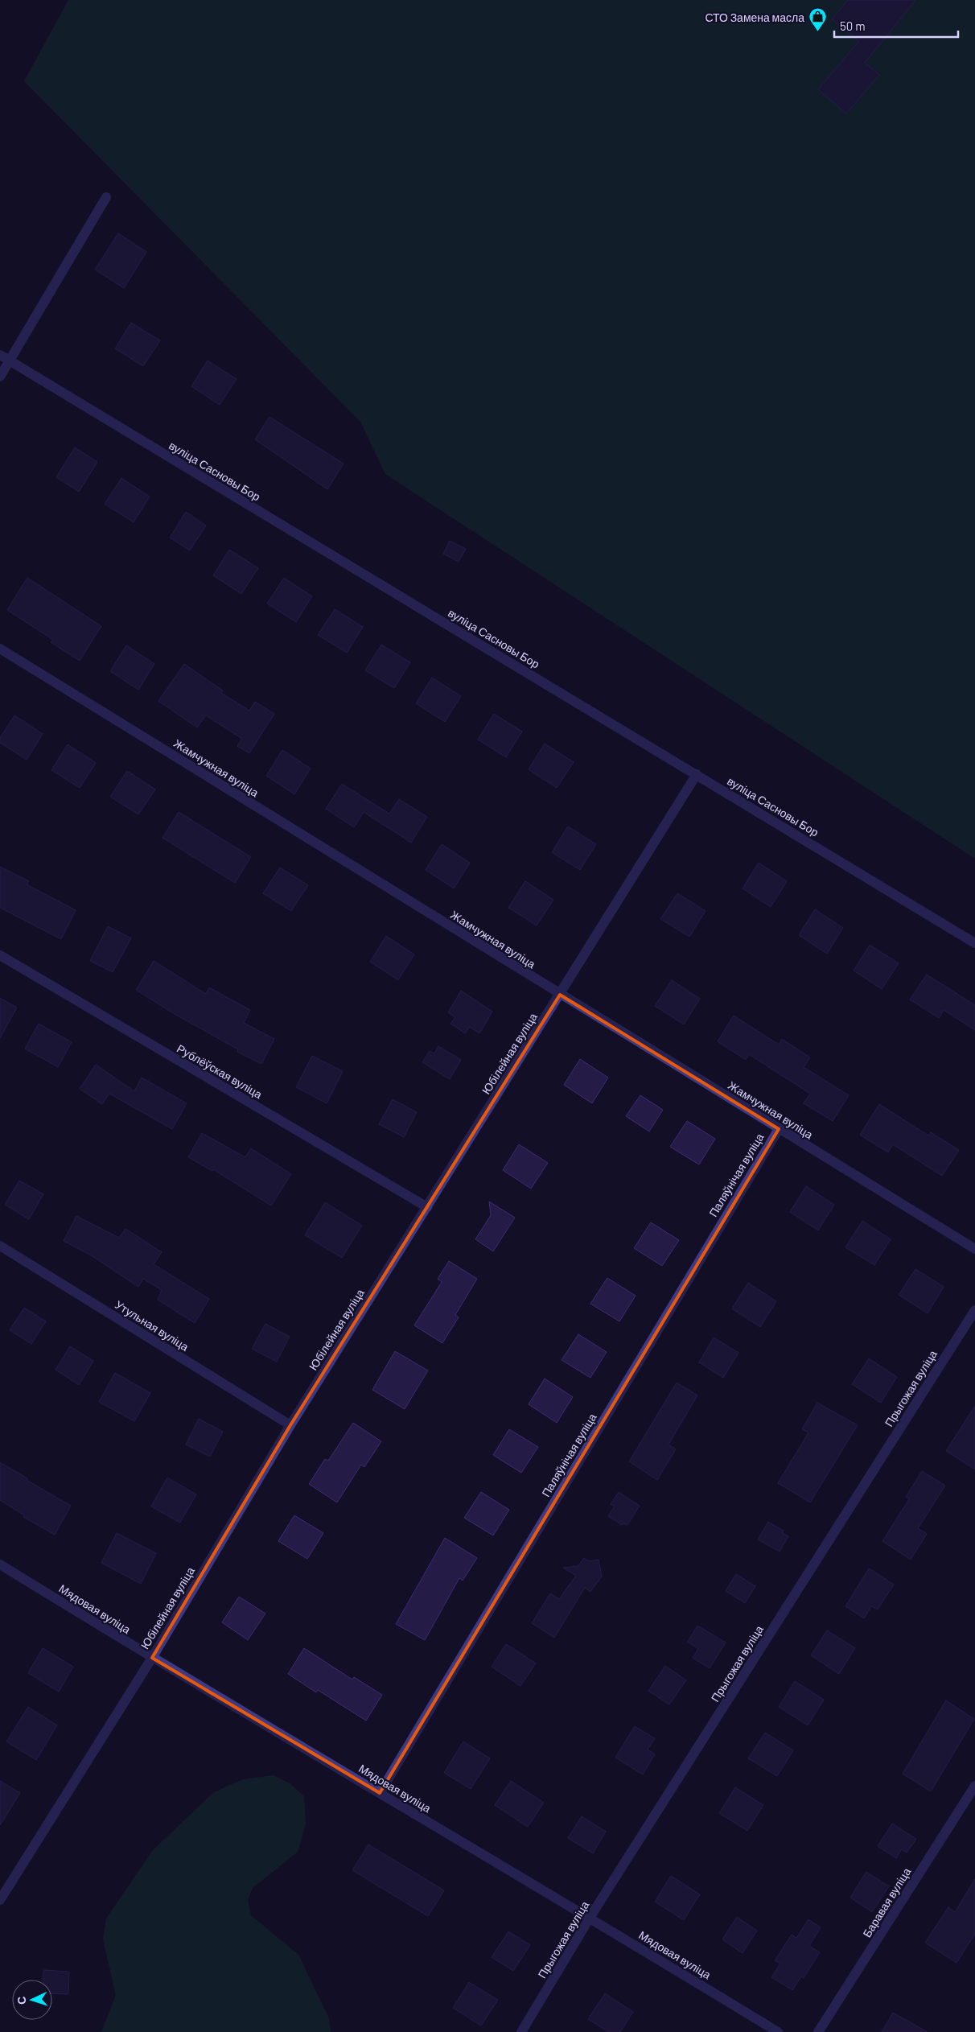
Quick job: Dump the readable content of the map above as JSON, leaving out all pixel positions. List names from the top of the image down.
{
  "streets": {
    "street": [
      "вуліца Сасновы Бор",
      "Жамчужная вуліца",
      "Юбілейная вуліца",
      "Рублёўская вуліца",
      "Паляўнічая вуліца",
      "Утульная вуліца",
      "Прыгожая вуліца",
      "Мядовая вуліца",
      "Баравая вуліца"
    ]
  },
  "crossings": [
    ["вуліца Сасновы Бор", "Юбілейная вуліца"],
    ["Жамчужная вуліца", "Юбілейная вуліца"],
    ["Жамчужная вуліца", "Паляўнічая вуліца"],
    ["Юбілейная вуліца", "Рублёўская вуліца"],
    ["Юбілейная вуліца", "Утульная вуліца"],
    ["Юбілейная вуліца", "Мядовая вуліца"],
    ["Паляўнічая вуліца", "Мядовая вуліца"],
    ["Прыгожая вуліца", "Мядовая вуліца"]
  ],
  "places": {
    "shop": ["СТО Замена масла"]
  },
  "scale_bar": "50 m",
  "north": "left"
}
